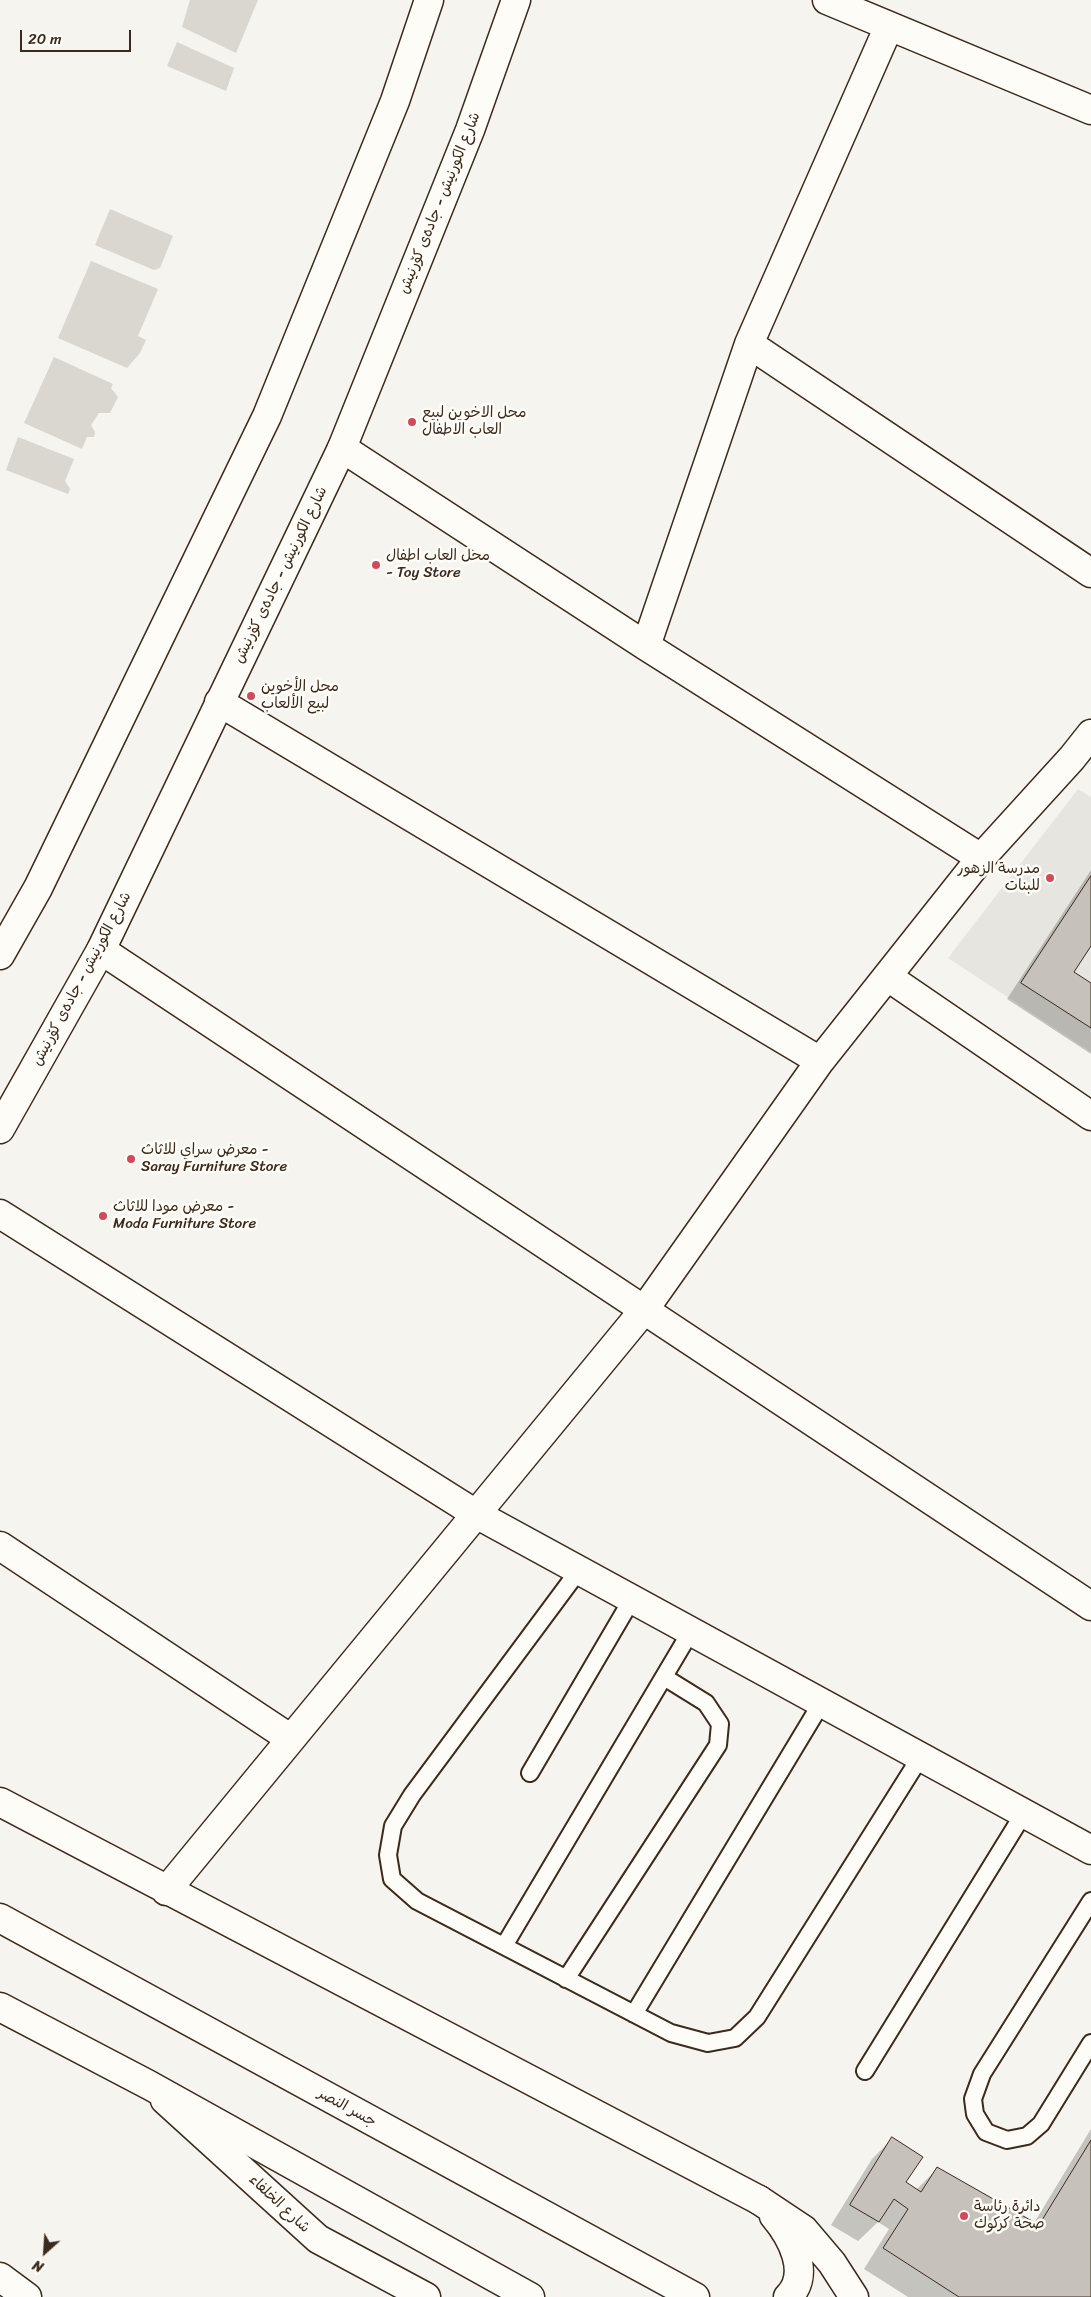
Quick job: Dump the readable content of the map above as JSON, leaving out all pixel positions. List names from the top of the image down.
{
  "streets": {
    "street": ["شارع الكورنيش - جادەی کۆرنیش", "جسر النصر", "شارع الخلفاء"]
  },
  "places": [
    "محل الاخوين لبيع العاب الاطفال",
    "محل العاب اطفال - Toy Store",
    "محل الأخوين لبيع الألعاب",
    "مدرسة الزهور للبنات",
    "معرض سراي للاثاث - Saray Furniture Store",
    "معرض مودا للاثاث - Moda Furniture Store",
    "دائرة رئاسة صحة كركوك"
  ],
  "scale_bar": "20 m",
  "north": "bottom left"
}
